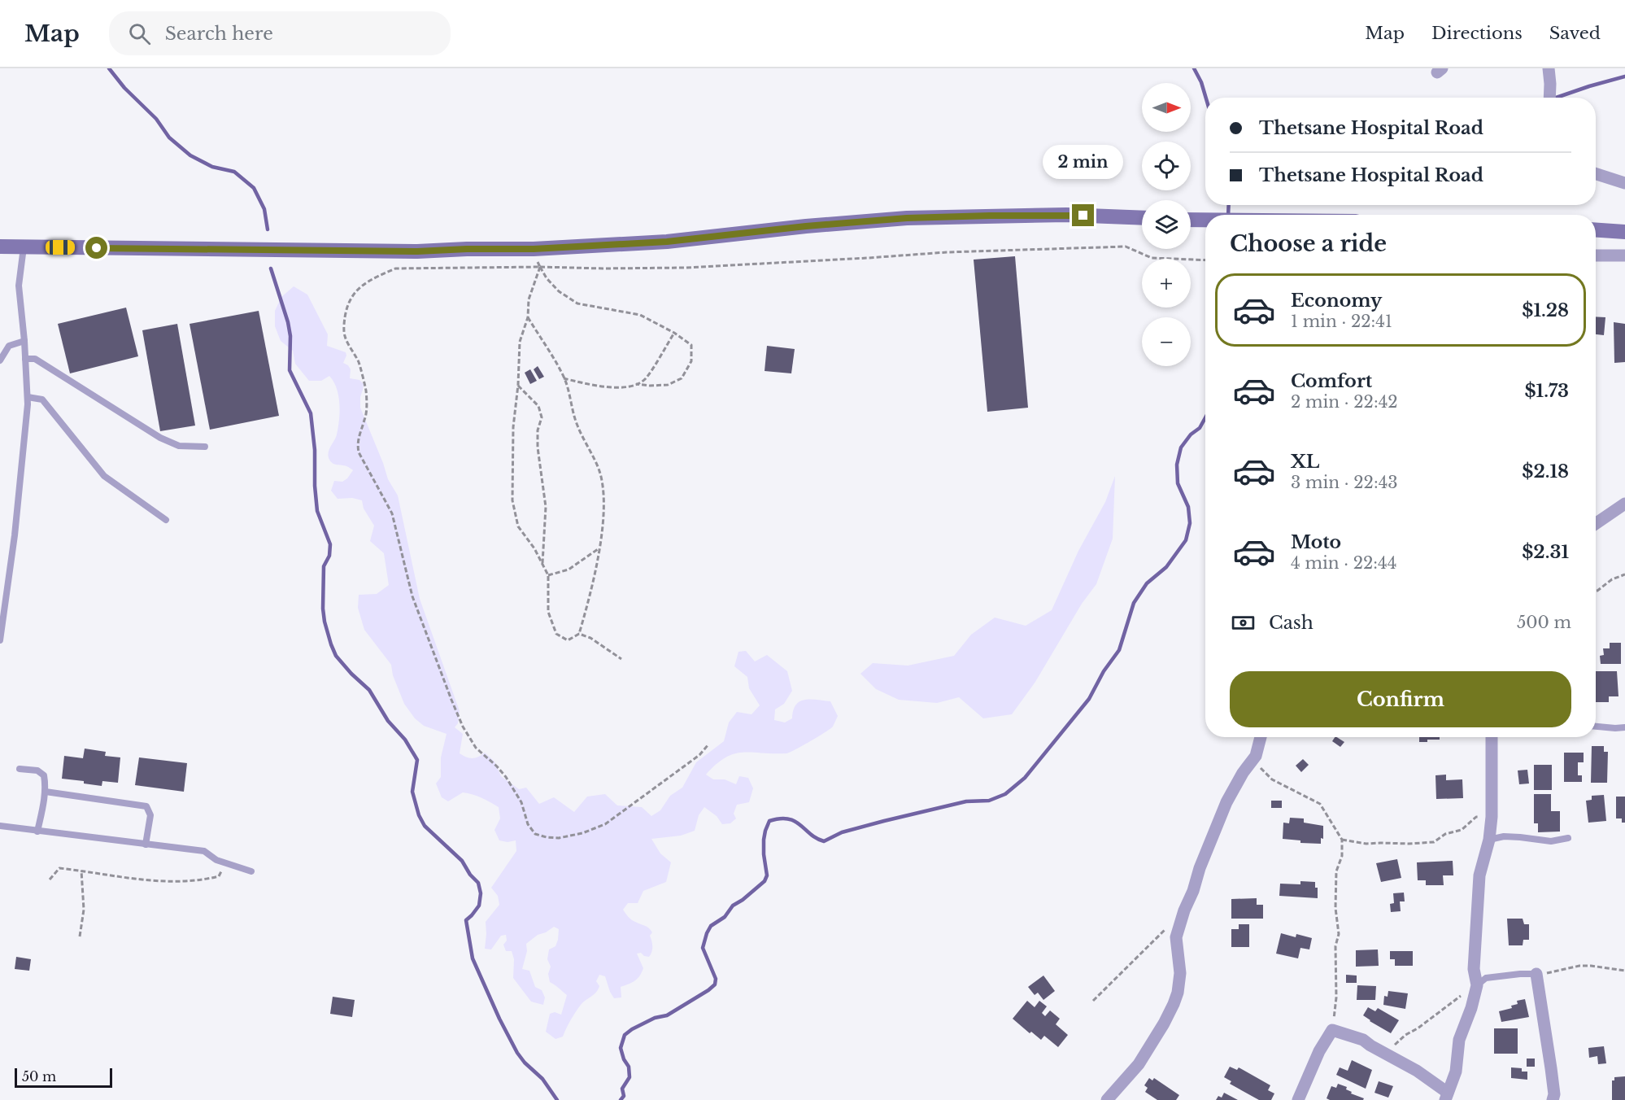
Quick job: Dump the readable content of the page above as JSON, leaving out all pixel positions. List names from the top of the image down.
{
  "scale_bar": "50 m",
  "north": "right",
  "page": {
    "header": "Map",
    "search": "Search here",
    "nav": ["Map", "Directions", "Saved"],
    "map_buttons": ["+", "−"],
    "banner": ["Thetsane Hospital Road", "Thetsane Hospital Road"],
    "bubble": "2 min",
    "heading": "Choose a ride",
    "list": [
      {
        "name": "Economy",
        "note": "1 min · 22:41",
        "value": "$1.28"
      },
      {
        "name": "Comfort",
        "note": "2 min · 22:42",
        "value": "$1.73"
      },
      {
        "name": "XL",
        "note": "3 min · 22:43",
        "value": "$2.18"
      },
      {
        "name": "Moto",
        "note": "4 min · 22:44",
        "value": "$2.31"
      }
    ],
    "pay": ["Cash", "500 m"],
    "buttons": "Confirm",
    "scale": "50 m"
  }
}
